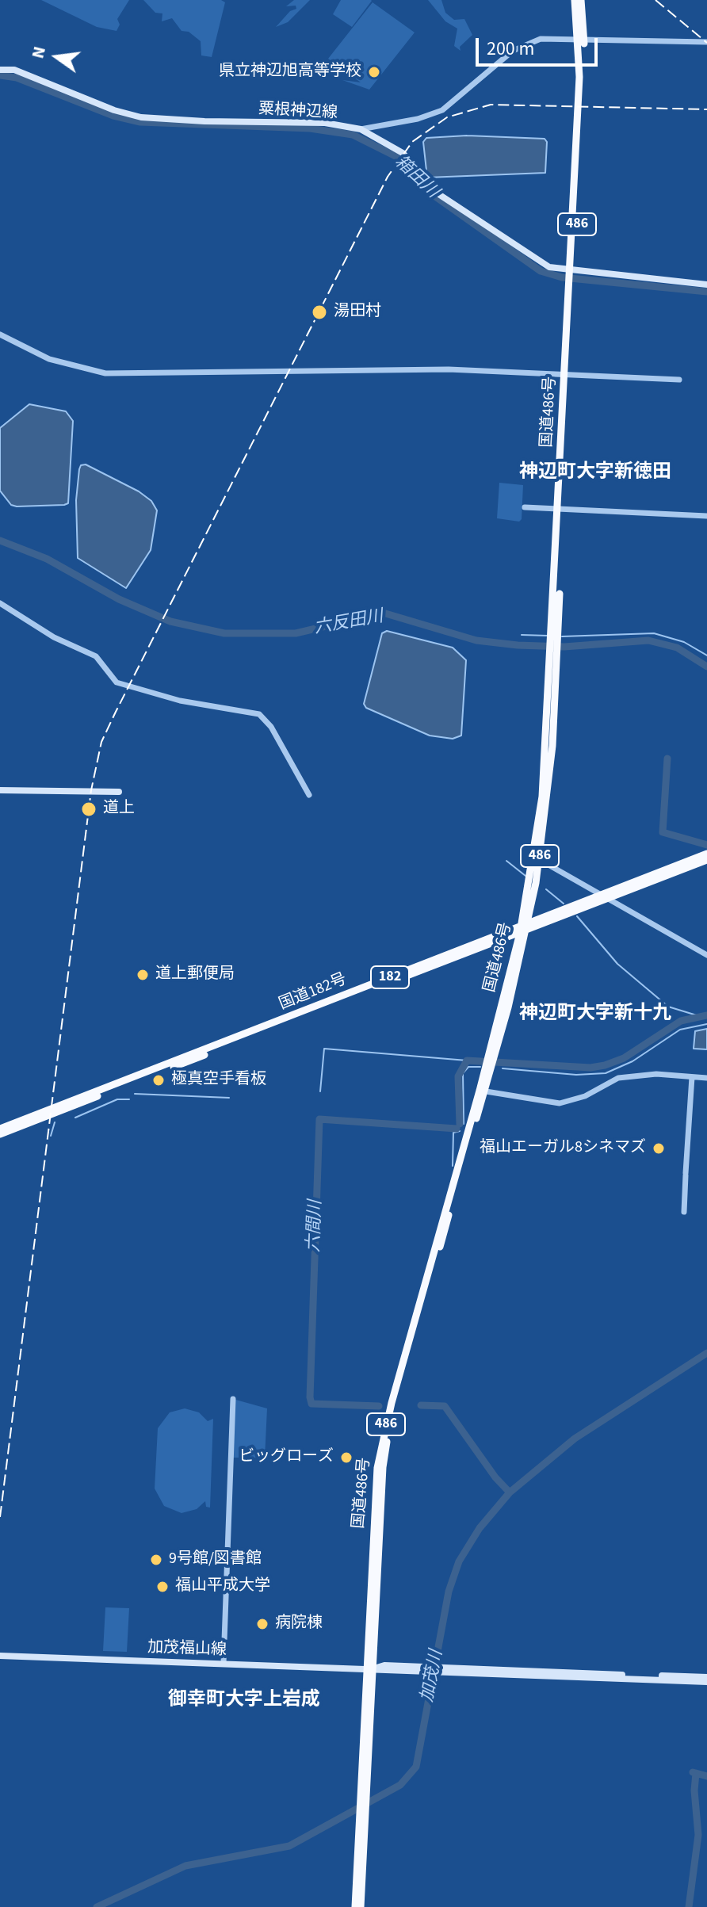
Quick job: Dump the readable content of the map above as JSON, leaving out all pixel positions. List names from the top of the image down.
{
  "streets": {
    "highway": [
      "486",
      "国道486号",
      "182",
      "国道182号"
    ],
    "main road": ["粟根神辺線", "加茂福山線"]
  },
  "crossings": [
    ["粟根神辺線", "国道486号"],
    ["国道486号", "国道182号"],
    ["国道486号", "加茂福山線"]
  ],
  "districts": ["神辺町大字新徳田", "神辺町大字新十九", "御幸町大字上岩成"],
  "water": [
    "箱田川",
    "六反田川",
    "六間川",
    "加茂川"
  ],
  "places": [
    "県立神辺旭高等学校",
    "湯田村",
    "道上",
    "道上郵便局",
    "極真空手看板",
    "福山エーガル8シネマズ",
    "ビッグローズ",
    "9号館/図書館",
    "福山平成大学",
    "病院棟"
  ],
  "scale_bar": "200 m",
  "north": "left"
}
